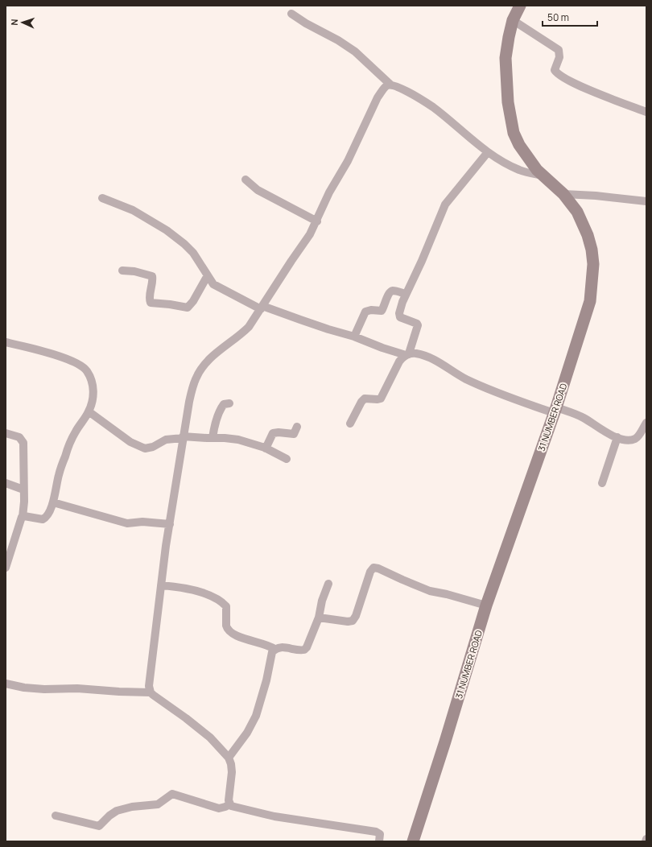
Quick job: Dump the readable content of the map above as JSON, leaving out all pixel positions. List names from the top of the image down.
{
  "streets": {
    "main road": ["31 NUMBER ROAD"]
  },
  "scale_bar": "50 m",
  "north": "left"
}
